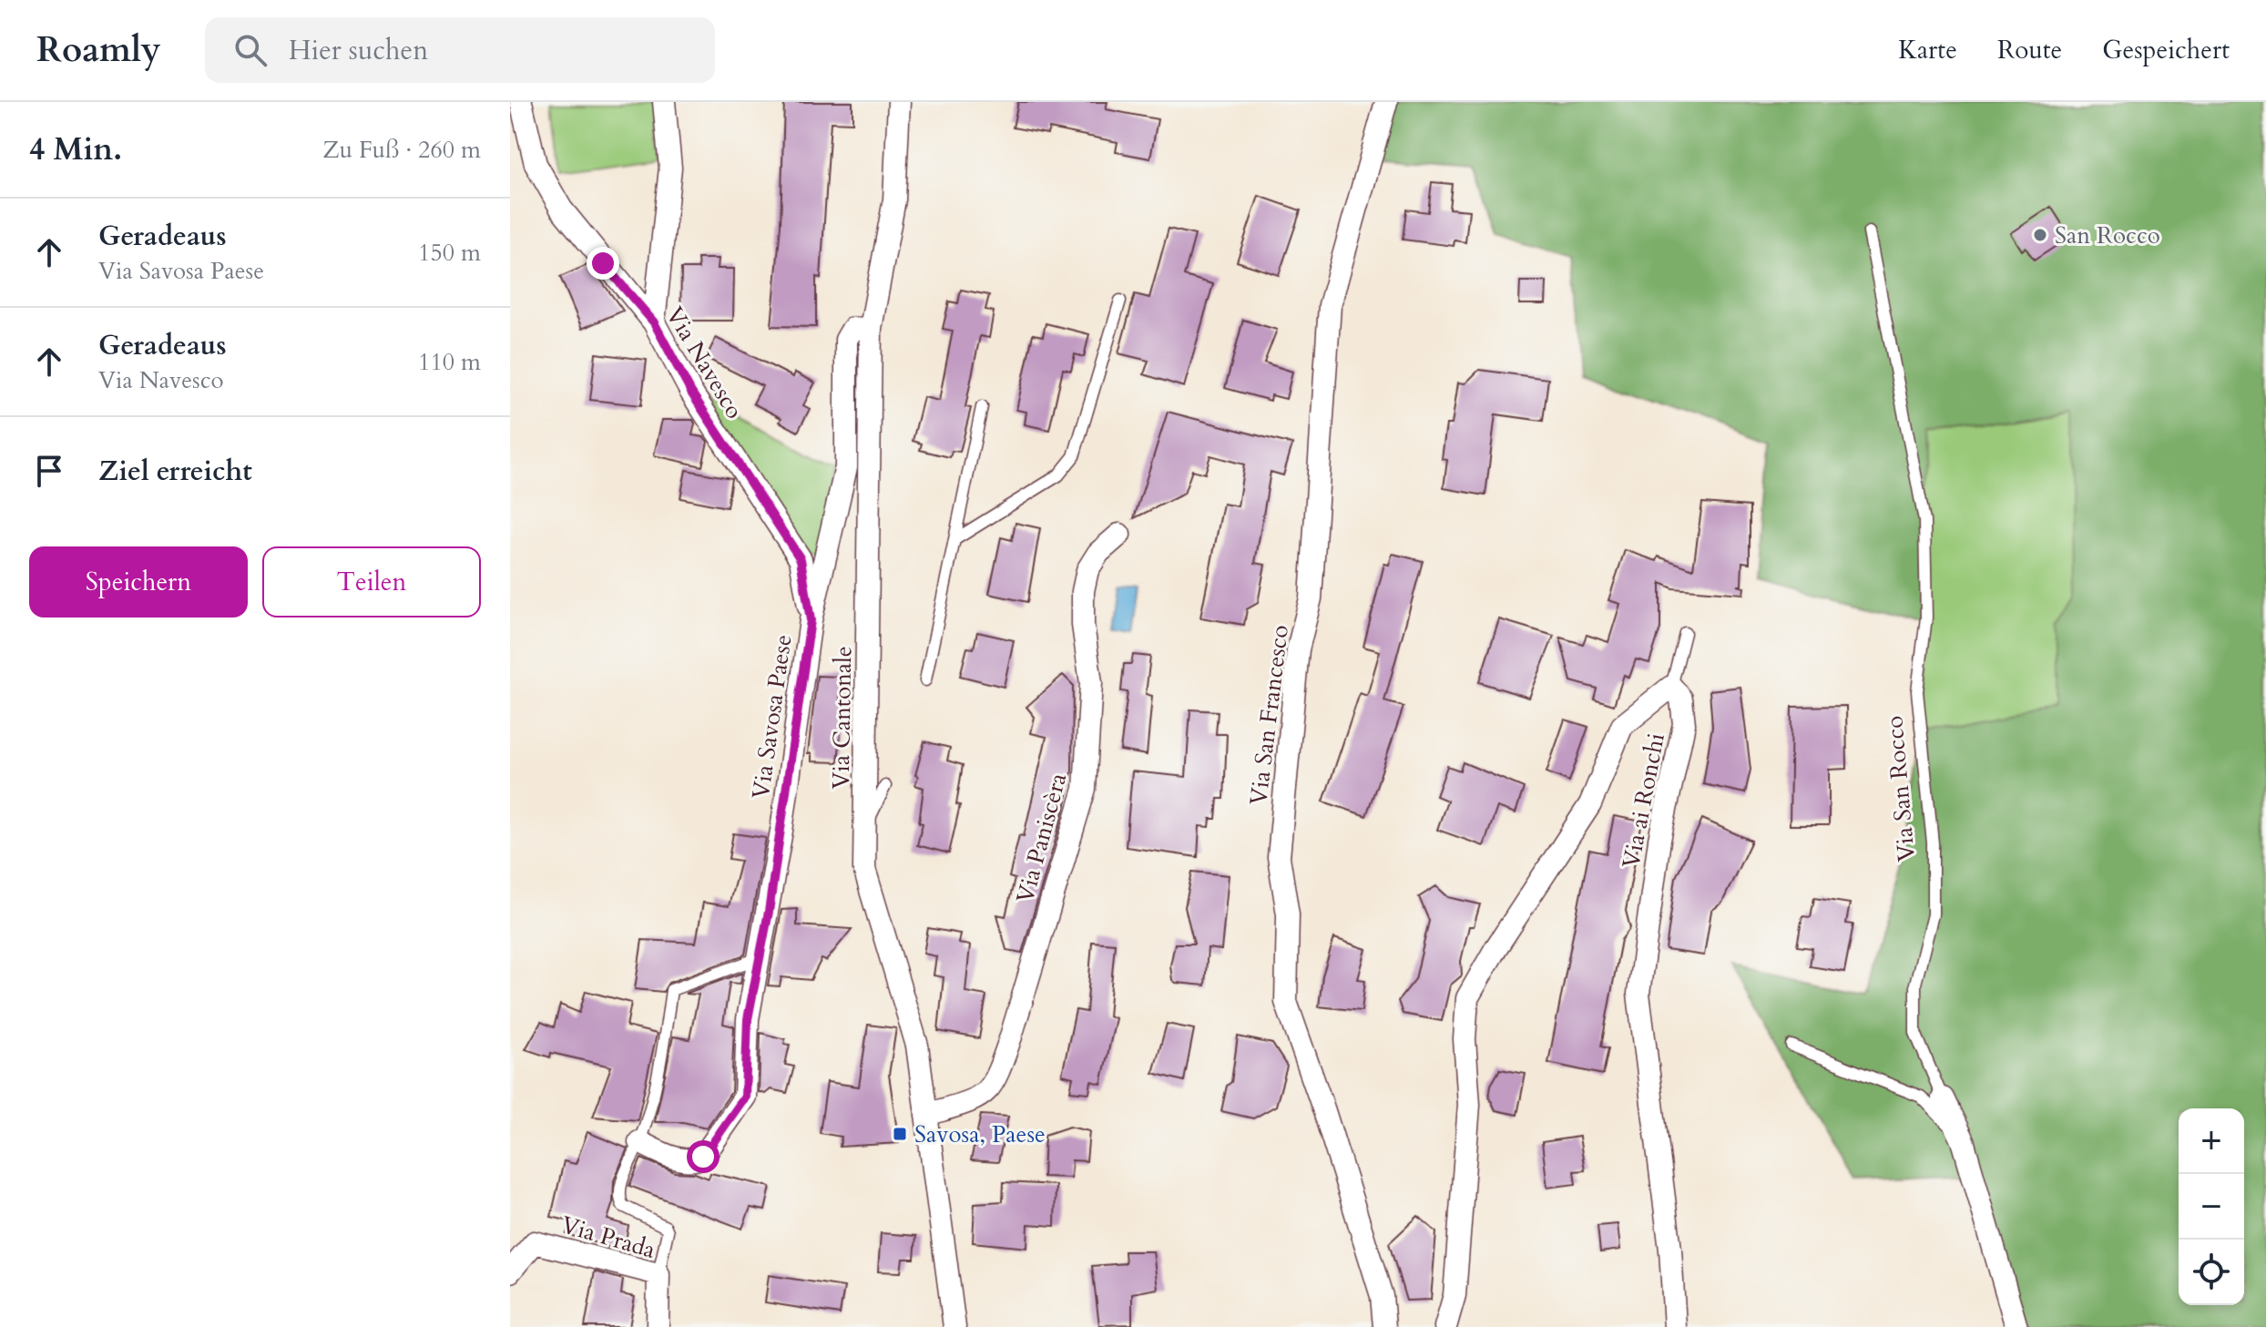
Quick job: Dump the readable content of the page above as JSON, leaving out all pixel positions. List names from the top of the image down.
{
  "streets": {
    "street": [
      "Via Navesco",
      "Via San Francesco",
      "Via Savosa Paese",
      "Via Cantonale",
      "Via San Rocco",
      "Via ai Ronchi",
      "Via Paniscèra",
      "Via Prada"
    ]
  },
  "crossings": [
    ["Via Navesco", "Via Savosa Paese"],
    ["Via Savosa Paese", "Via Cantonale"],
    ["Via Cantonale", "Via Paniscèra"]
  ],
  "places": {
    "other": ["San Rocco"],
    "transit": ["Savosa, Paese"]
  },
  "page": {
    "header": "Roamly",
    "search": "Hier suchen",
    "nav": ["Karte", "Route", "Gespeichert"],
    "heading": ["4 Min.", "Zu Fuß · 260 m"],
    "list": [
      ["Geradeaus", "Via Savosa Paese", "150 m"],
      ["Geradeaus", "Via Navesco", "110 m"],
      "Ziel erreicht"
    ],
    "buttons": ["Speichern", "Teilen"],
    "map_buttons": ["+", "−"]
  }
}
